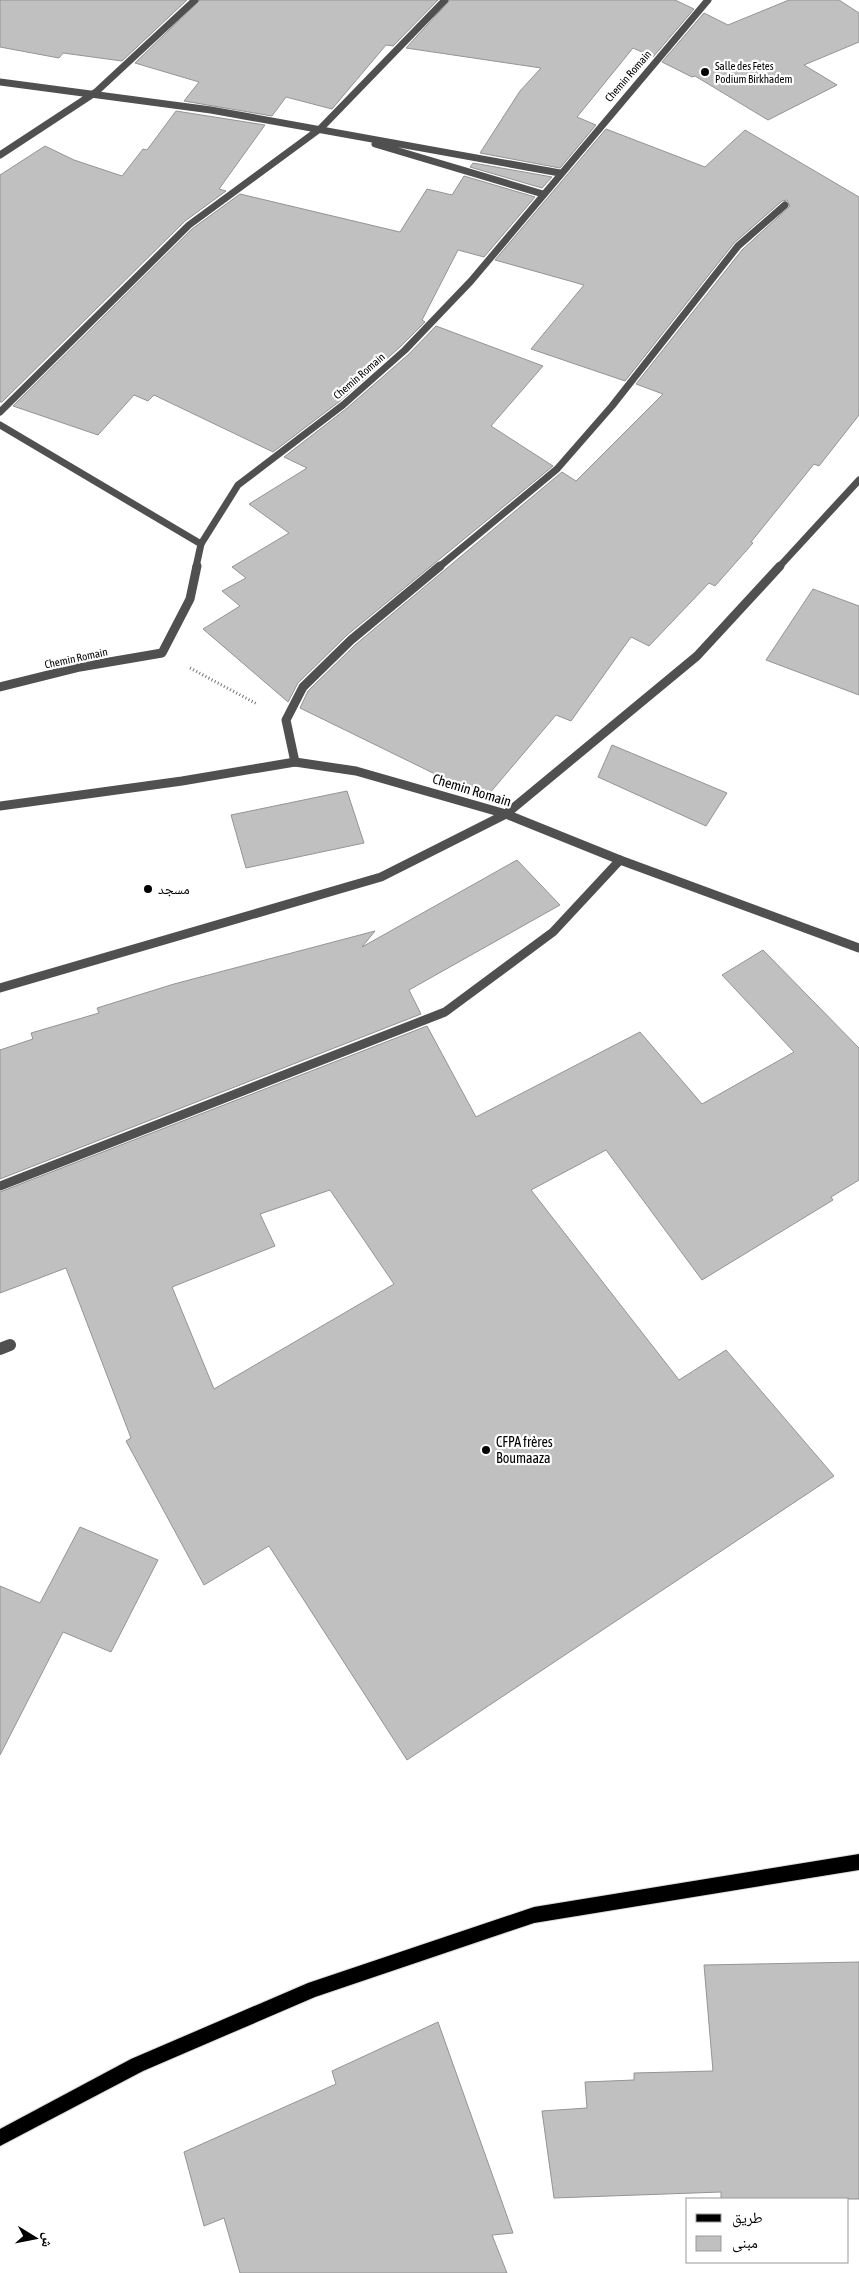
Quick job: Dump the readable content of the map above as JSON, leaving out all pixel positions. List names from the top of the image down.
{
  "streets": {
    "street": ["Chemin Romain"]
  },
  "places": ["Salle des Fetes Podium Birkhadem", "مسجد", "CFPA frères Boumaaza"],
  "legend": ["طريق", "مبنى"],
  "north": "right"
}
